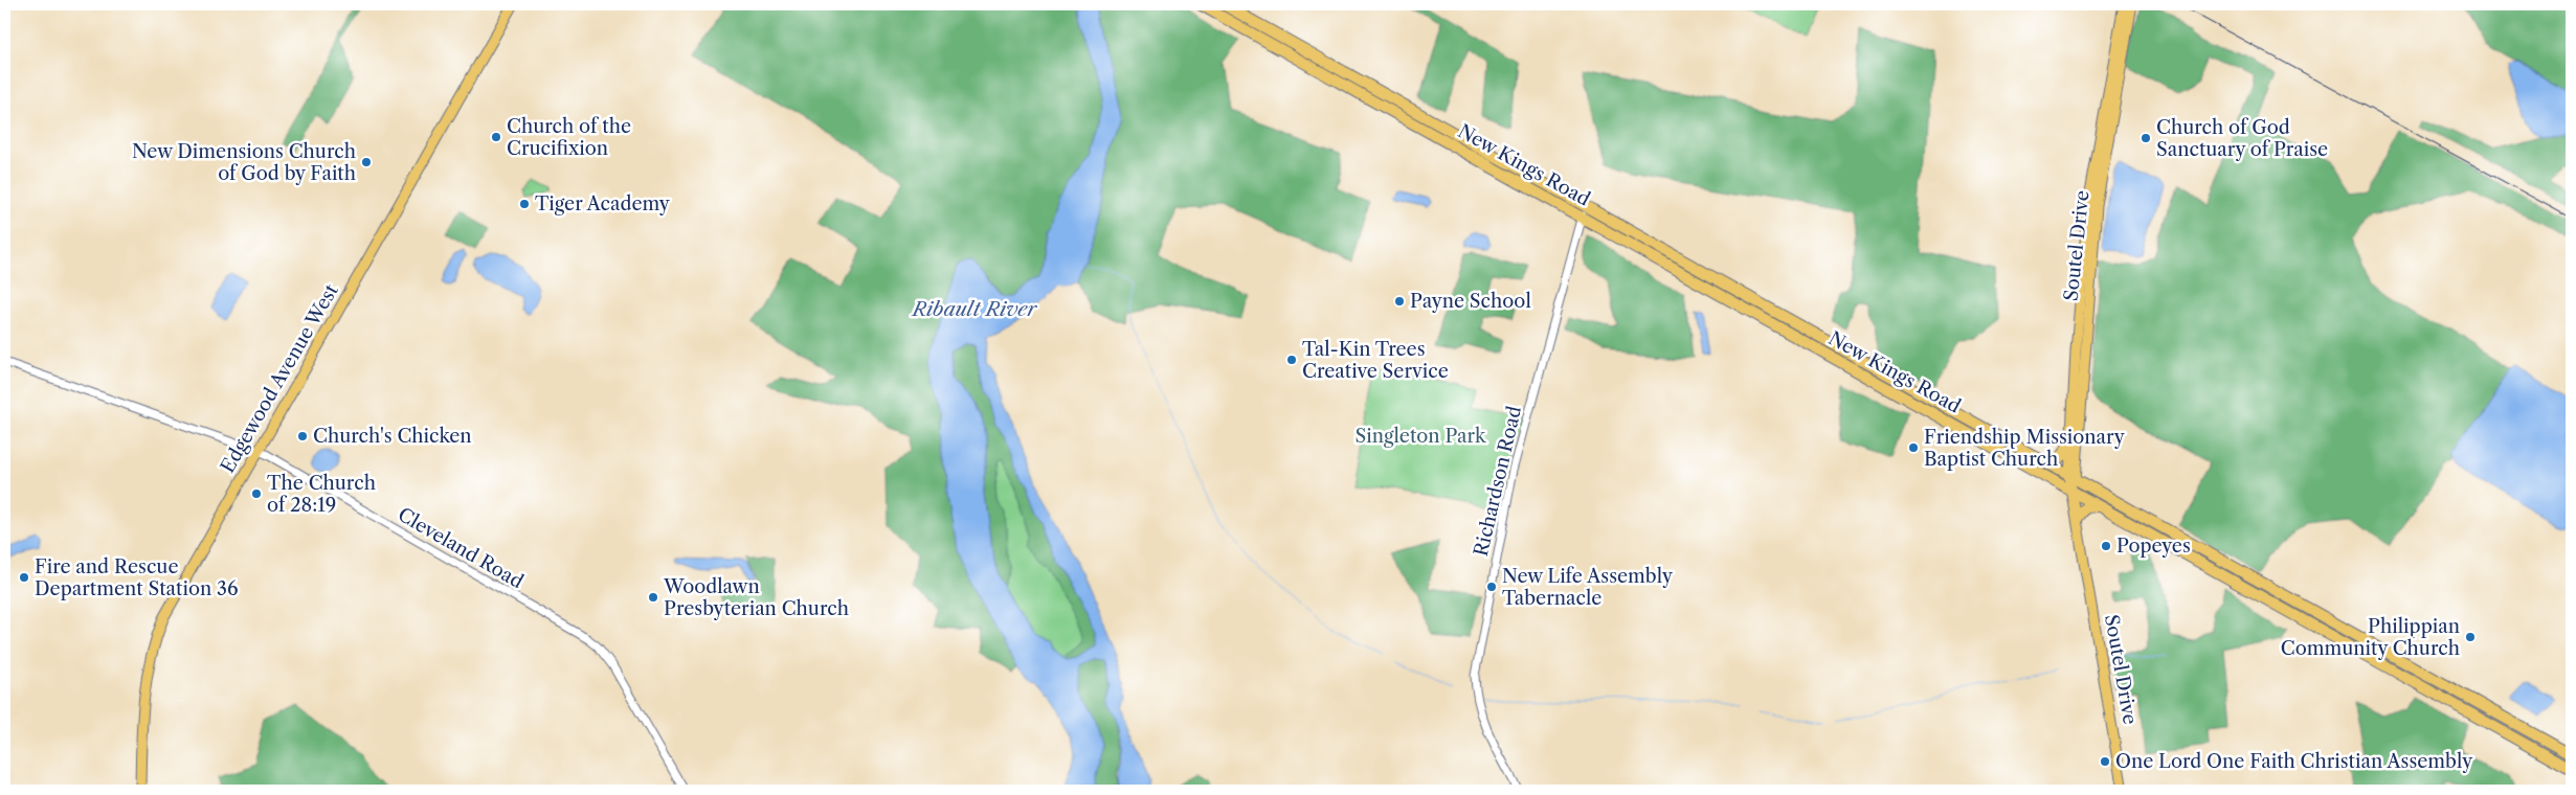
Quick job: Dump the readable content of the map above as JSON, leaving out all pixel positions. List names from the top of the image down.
{
  "streets": {
    "highway": ["New Kings Road"],
    "main road": ["Soutel Drive", "Edgewood Avenue West"],
    "street": ["Richardson Road", "Cleveland Road"]
  },
  "crossings": [
    ["New Kings Road", "Soutel Drive"],
    ["New Kings Road", "Richardson Road"],
    ["Edgewood Avenue West", "Cleveland Road"]
  ],
  "water": ["Ribault River"],
  "parks": ["Singleton Park"],
  "places": [
    "Church of the Crucifixion",
    "Church of God Sanctuary of Praise",
    "New Dimensions Church of God by Faith",
    "Tiger Academy",
    "Payne School",
    "Tal-Kin Trees Creative Service",
    "Church's Chicken",
    "Friendship Missionary Baptist Church",
    "The Church of 28:19",
    "Popeyes",
    "Fire and Rescue Department Station 36",
    "New Life Assembly Tabernacle",
    "Woodlawn Presbyterian Church",
    "Philippian Community Church",
    "One Lord One Faith Christian Assembly"
  ]
}
